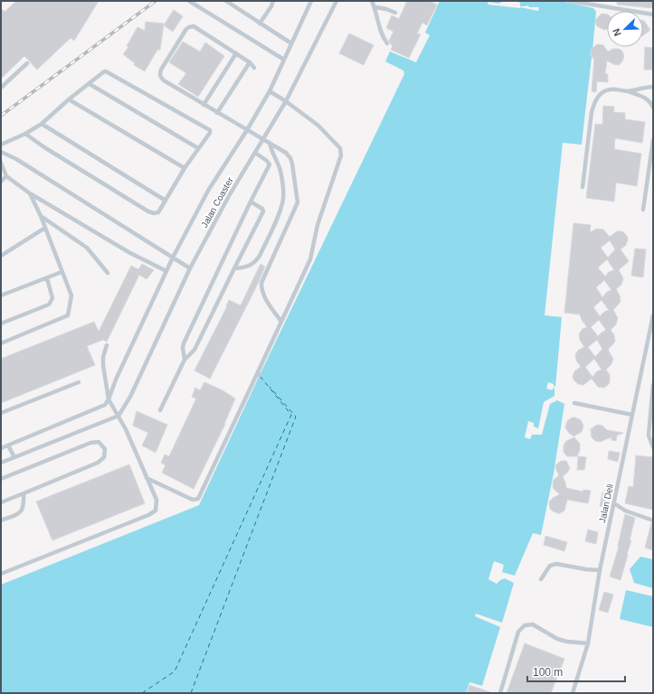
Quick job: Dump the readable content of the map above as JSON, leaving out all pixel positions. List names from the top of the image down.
{
  "streets": {
    "lane": ["Jalan Coaster", "Jalan Deli"]
  },
  "scale_bar": "100 m",
  "north": "bottom left"
}
